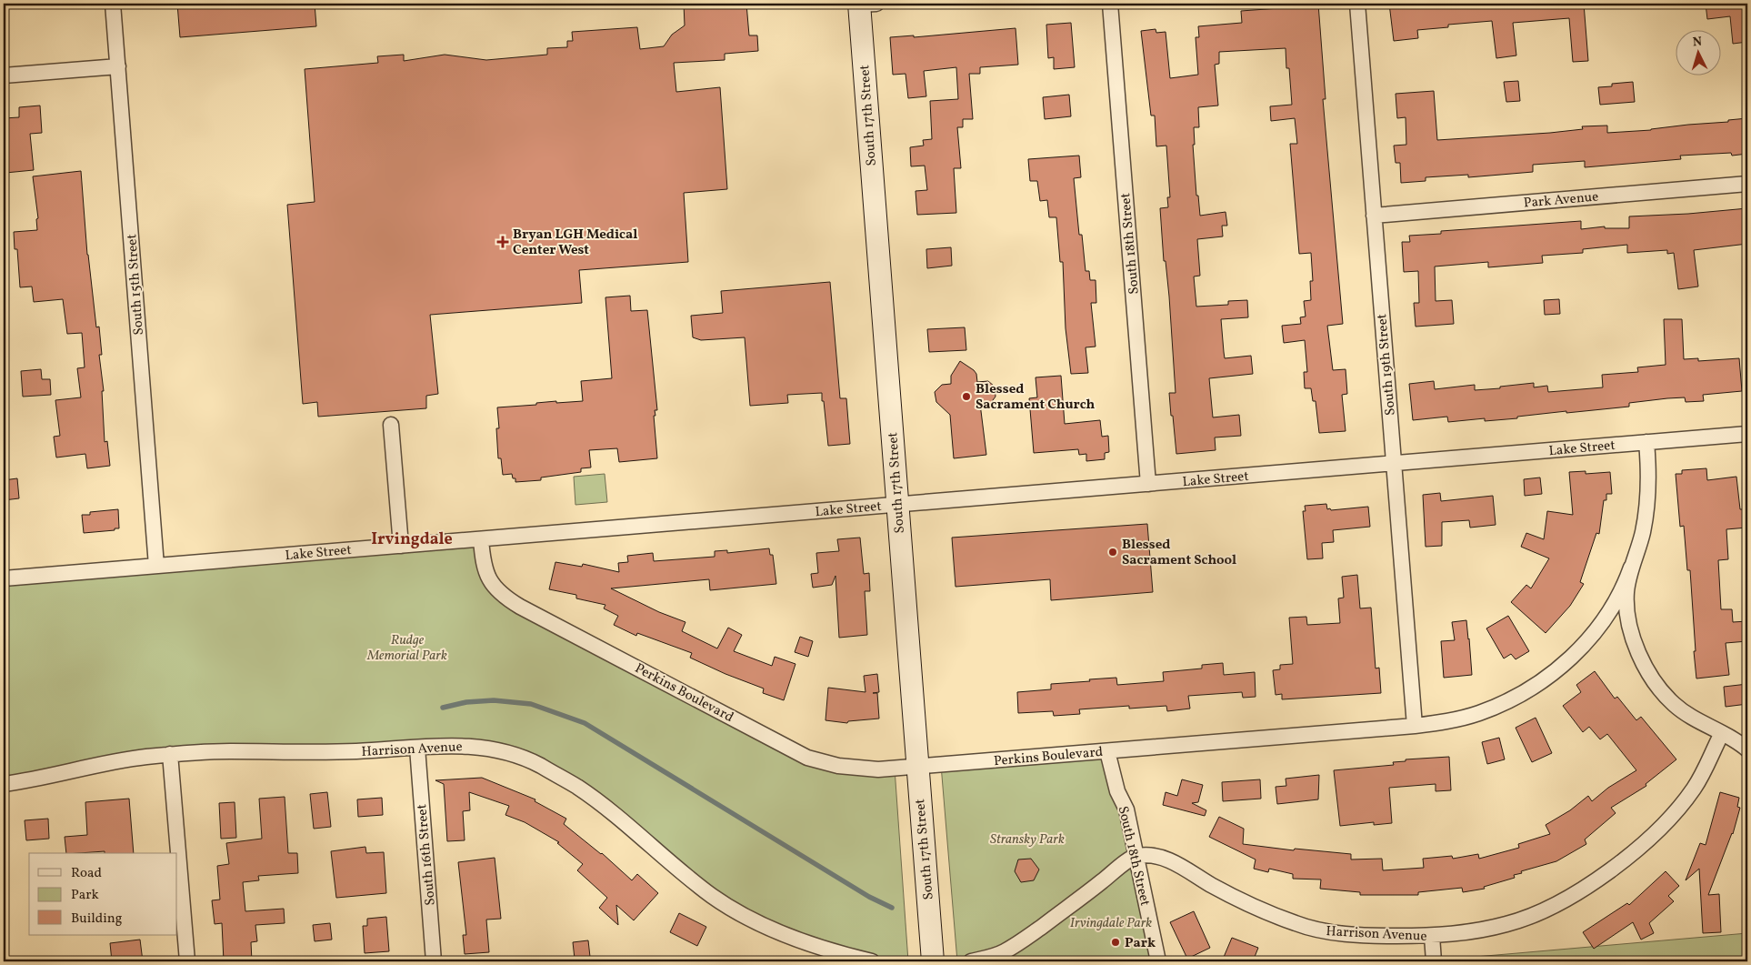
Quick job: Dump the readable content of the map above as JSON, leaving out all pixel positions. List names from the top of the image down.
{
  "streets": {
    "main road": ["South 17th Street"],
    "street": [
      "Park Avenue",
      "South 18th Street",
      "South 15th Street",
      "South 19th Street",
      "Lake Street",
      "Perkins Boulevard",
      "Harrison Avenue",
      "South 16th Street"
    ]
  },
  "crossings": [
    ["South 17th Street", "Lake Street"],
    ["South 17th Street", "Perkins Boulevard"],
    ["Park Avenue", "South 19th Street"],
    ["South 18th Street", "Lake Street"],
    ["South 18th Street", "Perkins Boulevard"],
    ["South 18th Street", "Harrison Avenue"],
    ["South 15th Street", "Lake Street"],
    ["South 19th Street", "Lake Street"],
    ["South 19th Street", "Perkins Boulevard"],
    ["Lake Street", "Perkins Boulevard"],
    ["Harrison Avenue", "South 16th Street"]
  ],
  "districts": ["Irvingdale"],
  "parks": ["Rudge Memorial Park", "Stransky Park", "Irvingdale Park"],
  "places": {
    "health": ["Bryan LGH Medical Center West"],
    "other": ["Blessed Sacrament Church", "Blessed Sacrament School", "Park"]
  },
  "legend": ["Road", "Park", "Building"],
  "north": "top"
}
